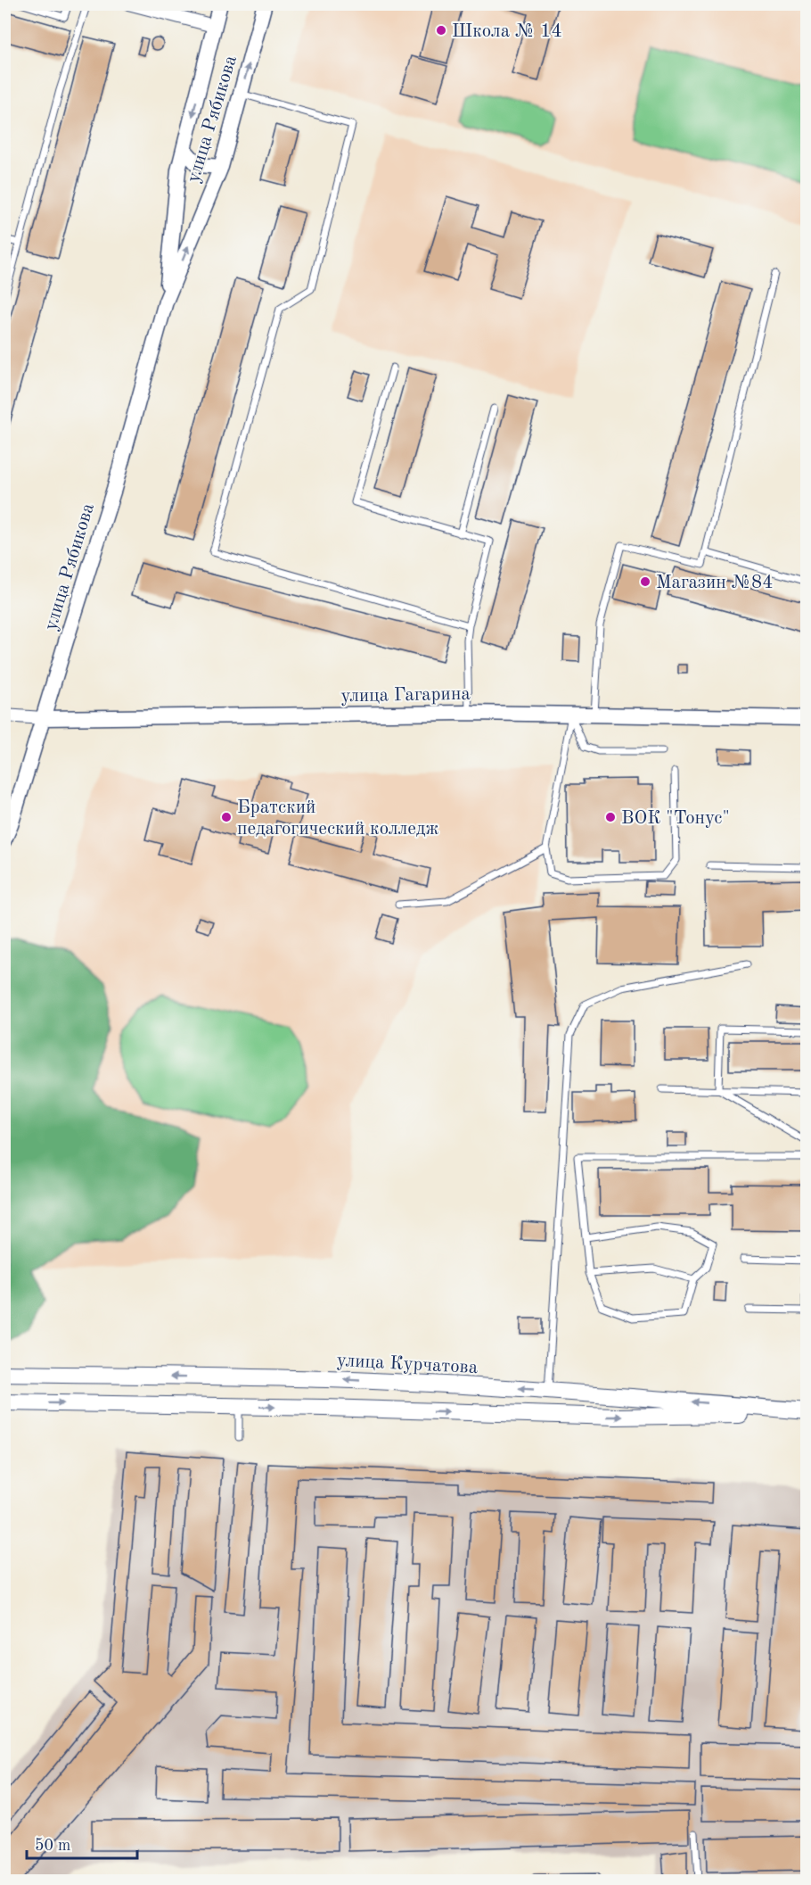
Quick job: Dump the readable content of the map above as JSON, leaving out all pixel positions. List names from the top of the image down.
{
  "streets": {
    "main road": ["улица Курчатова"],
    "street": ["улица Рябикова", "улица Гагарина"]
  },
  "crossings": [
    ["улица Рябикова", "улица Гагарина"]
  ],
  "places": [
    "Школа № 14",
    "Магазин №84",
    "Братский педагогический колледж",
    "ВОК \"Тонус\""
  ],
  "scale_bar": "50 m"
}
